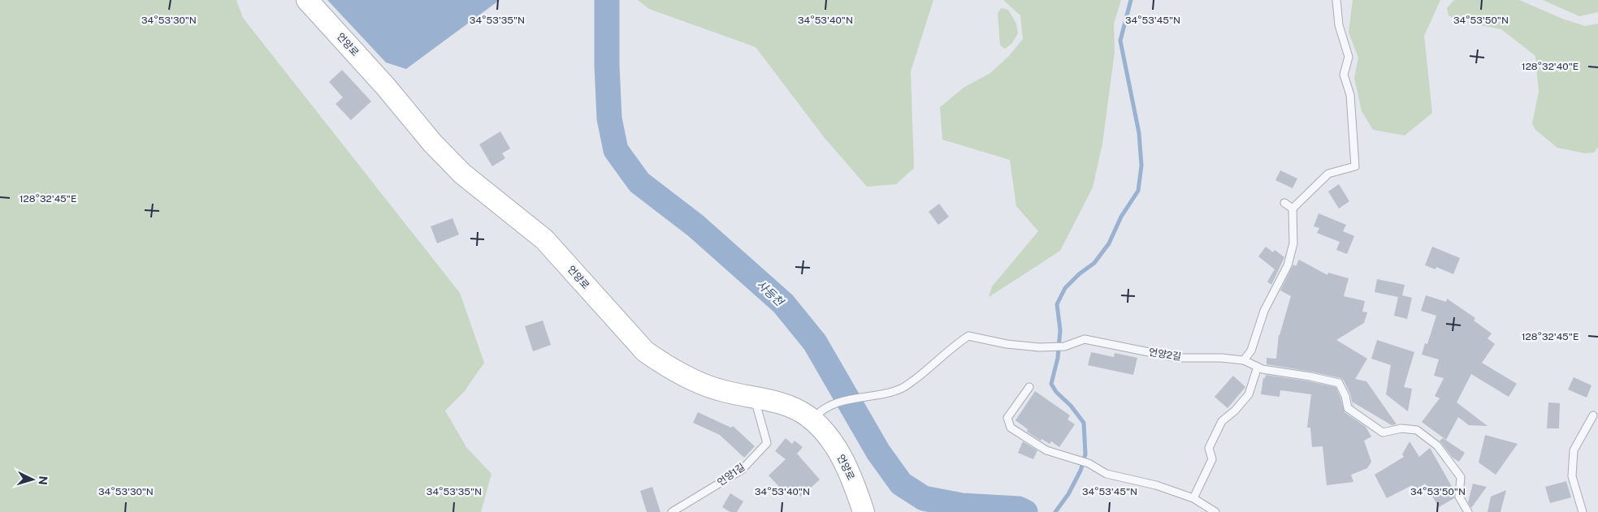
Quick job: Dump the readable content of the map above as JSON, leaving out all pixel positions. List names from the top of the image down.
{
  "streets": {
    "street": ["언양로"],
    "lane": ["언양2길", "언양1길"]
  },
  "crossings": [
    ["언양로", "언양2길"],
    ["언양로", "언양1길"]
  ],
  "water": ["사등천"],
  "north": "right",
  "coordinates": [
    "34°53'30\"N",
    "34°53'35\"N",
    "34°53'40\"N",
    "34°53'45\"N",
    "34°53'50\"N",
    "128°32'40\"E",
    "128°32'45\"E"
  ]
}
